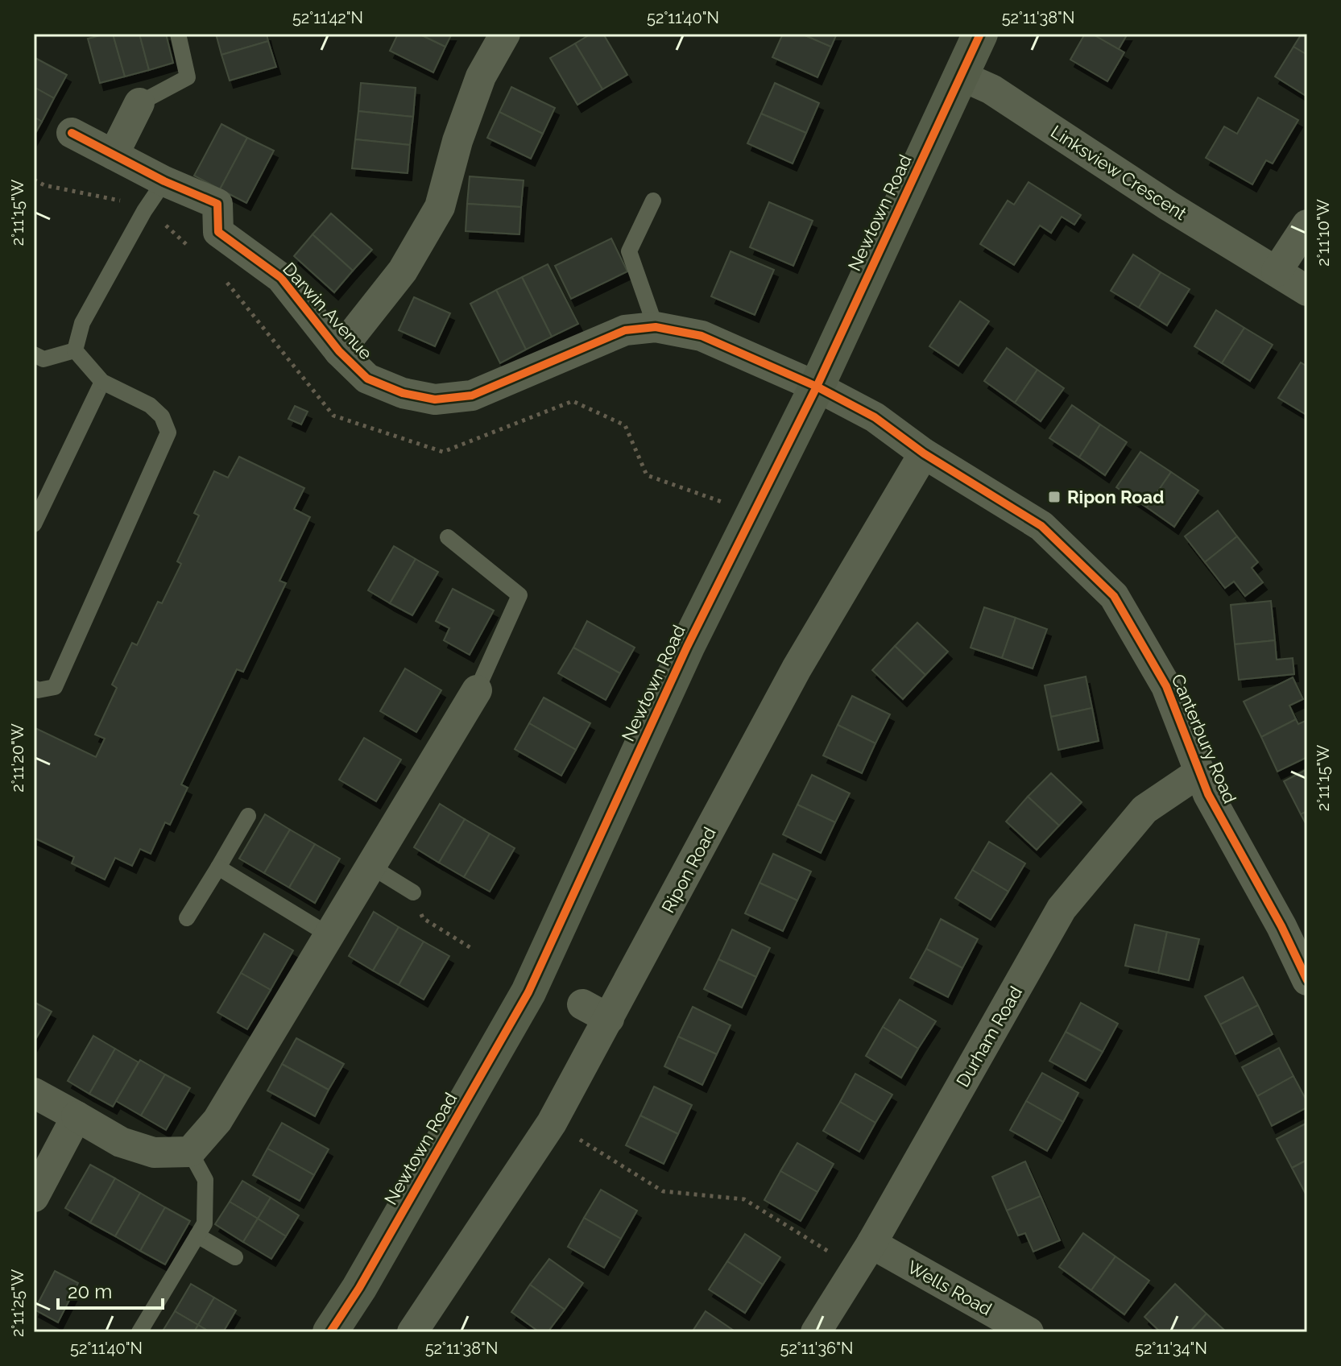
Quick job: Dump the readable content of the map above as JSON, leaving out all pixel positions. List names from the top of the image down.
{
  "streets": {
    "main road": ["Newtown Road"],
    "street": [
      "Linksview Crescent",
      "Darwin Avenue",
      "Canterbury Road",
      "Ripon Road",
      "Durham Road",
      "Wells Road"
    ]
  },
  "crossings": [
    ["Linksview Crescent", "Newtown Road"],
    ["Newtown Road", "Darwin Avenue"],
    ["Newtown Road", "Canterbury Road"],
    ["Darwin Avenue", "Canterbury Road"],
    ["Canterbury Road", "Ripon Road"],
    ["Canterbury Road", "Durham Road"],
    ["Durham Road", "Wells Road"]
  ],
  "places": {
    "transit": ["Ripon Road"]
  },
  "scale_bar": "20 m",
  "coordinates": [
    "52°11'42\"N",
    "52°11'40\"N",
    "52°11'38\"N",
    "2°11'15\"W",
    "2°11'10\"W",
    "2°11'20\"W",
    "2°11'25\"W",
    "52°11'36\"N",
    "52°11'34\"N"
  ]
}
